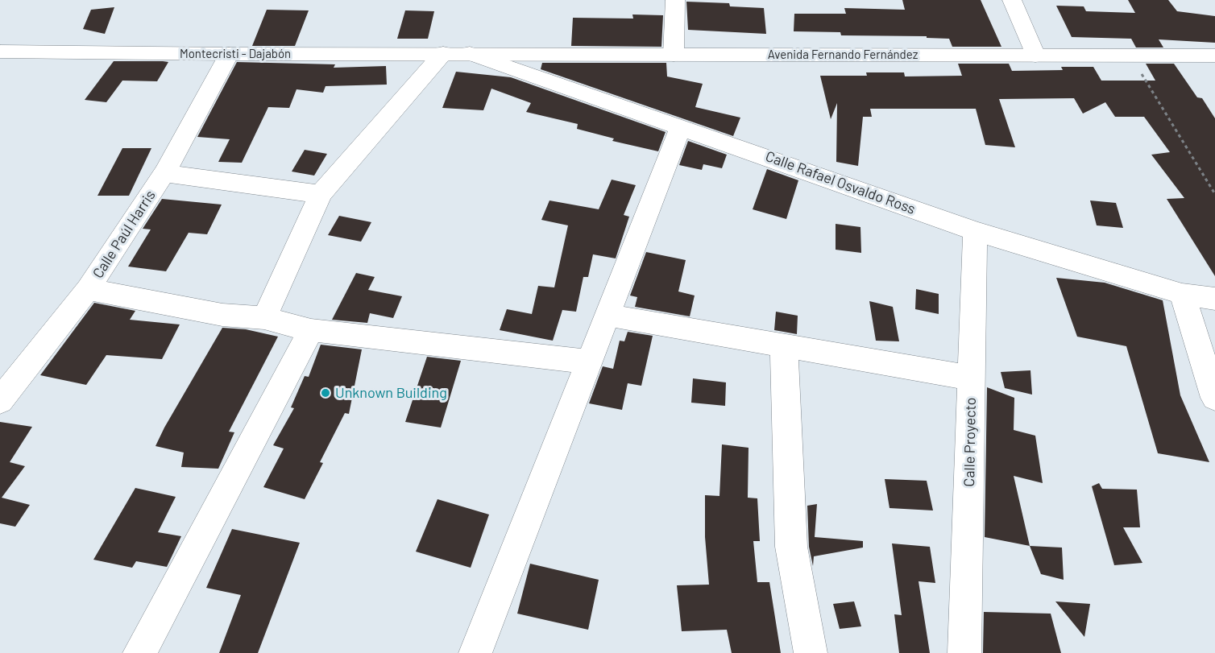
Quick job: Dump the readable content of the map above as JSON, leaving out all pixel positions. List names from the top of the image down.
{
  "streets": {
    "street": [
      "Montecristi - Dajabón",
      "Avenida Fernando Fernández",
      "Calle Rafael Osvaldo Ross",
      "Calle Paúl Harris",
      "Calle Proyecto"
    ]
  },
  "crossings": [
    ["Montecristi - Dajabón", "Avenida Fernando Fernández"],
    ["Montecristi - Dajabón", "Calle Rafael Osvaldo Ross"],
    ["Montecristi - Dajabón", "Calle Paúl Harris"],
    ["Avenida Fernando Fernández", "Calle Rafael Osvaldo Ross"],
    ["Calle Rafael Osvaldo Ross", "Calle Proyecto"]
  ],
  "places": ["Unknown Building"]
}
